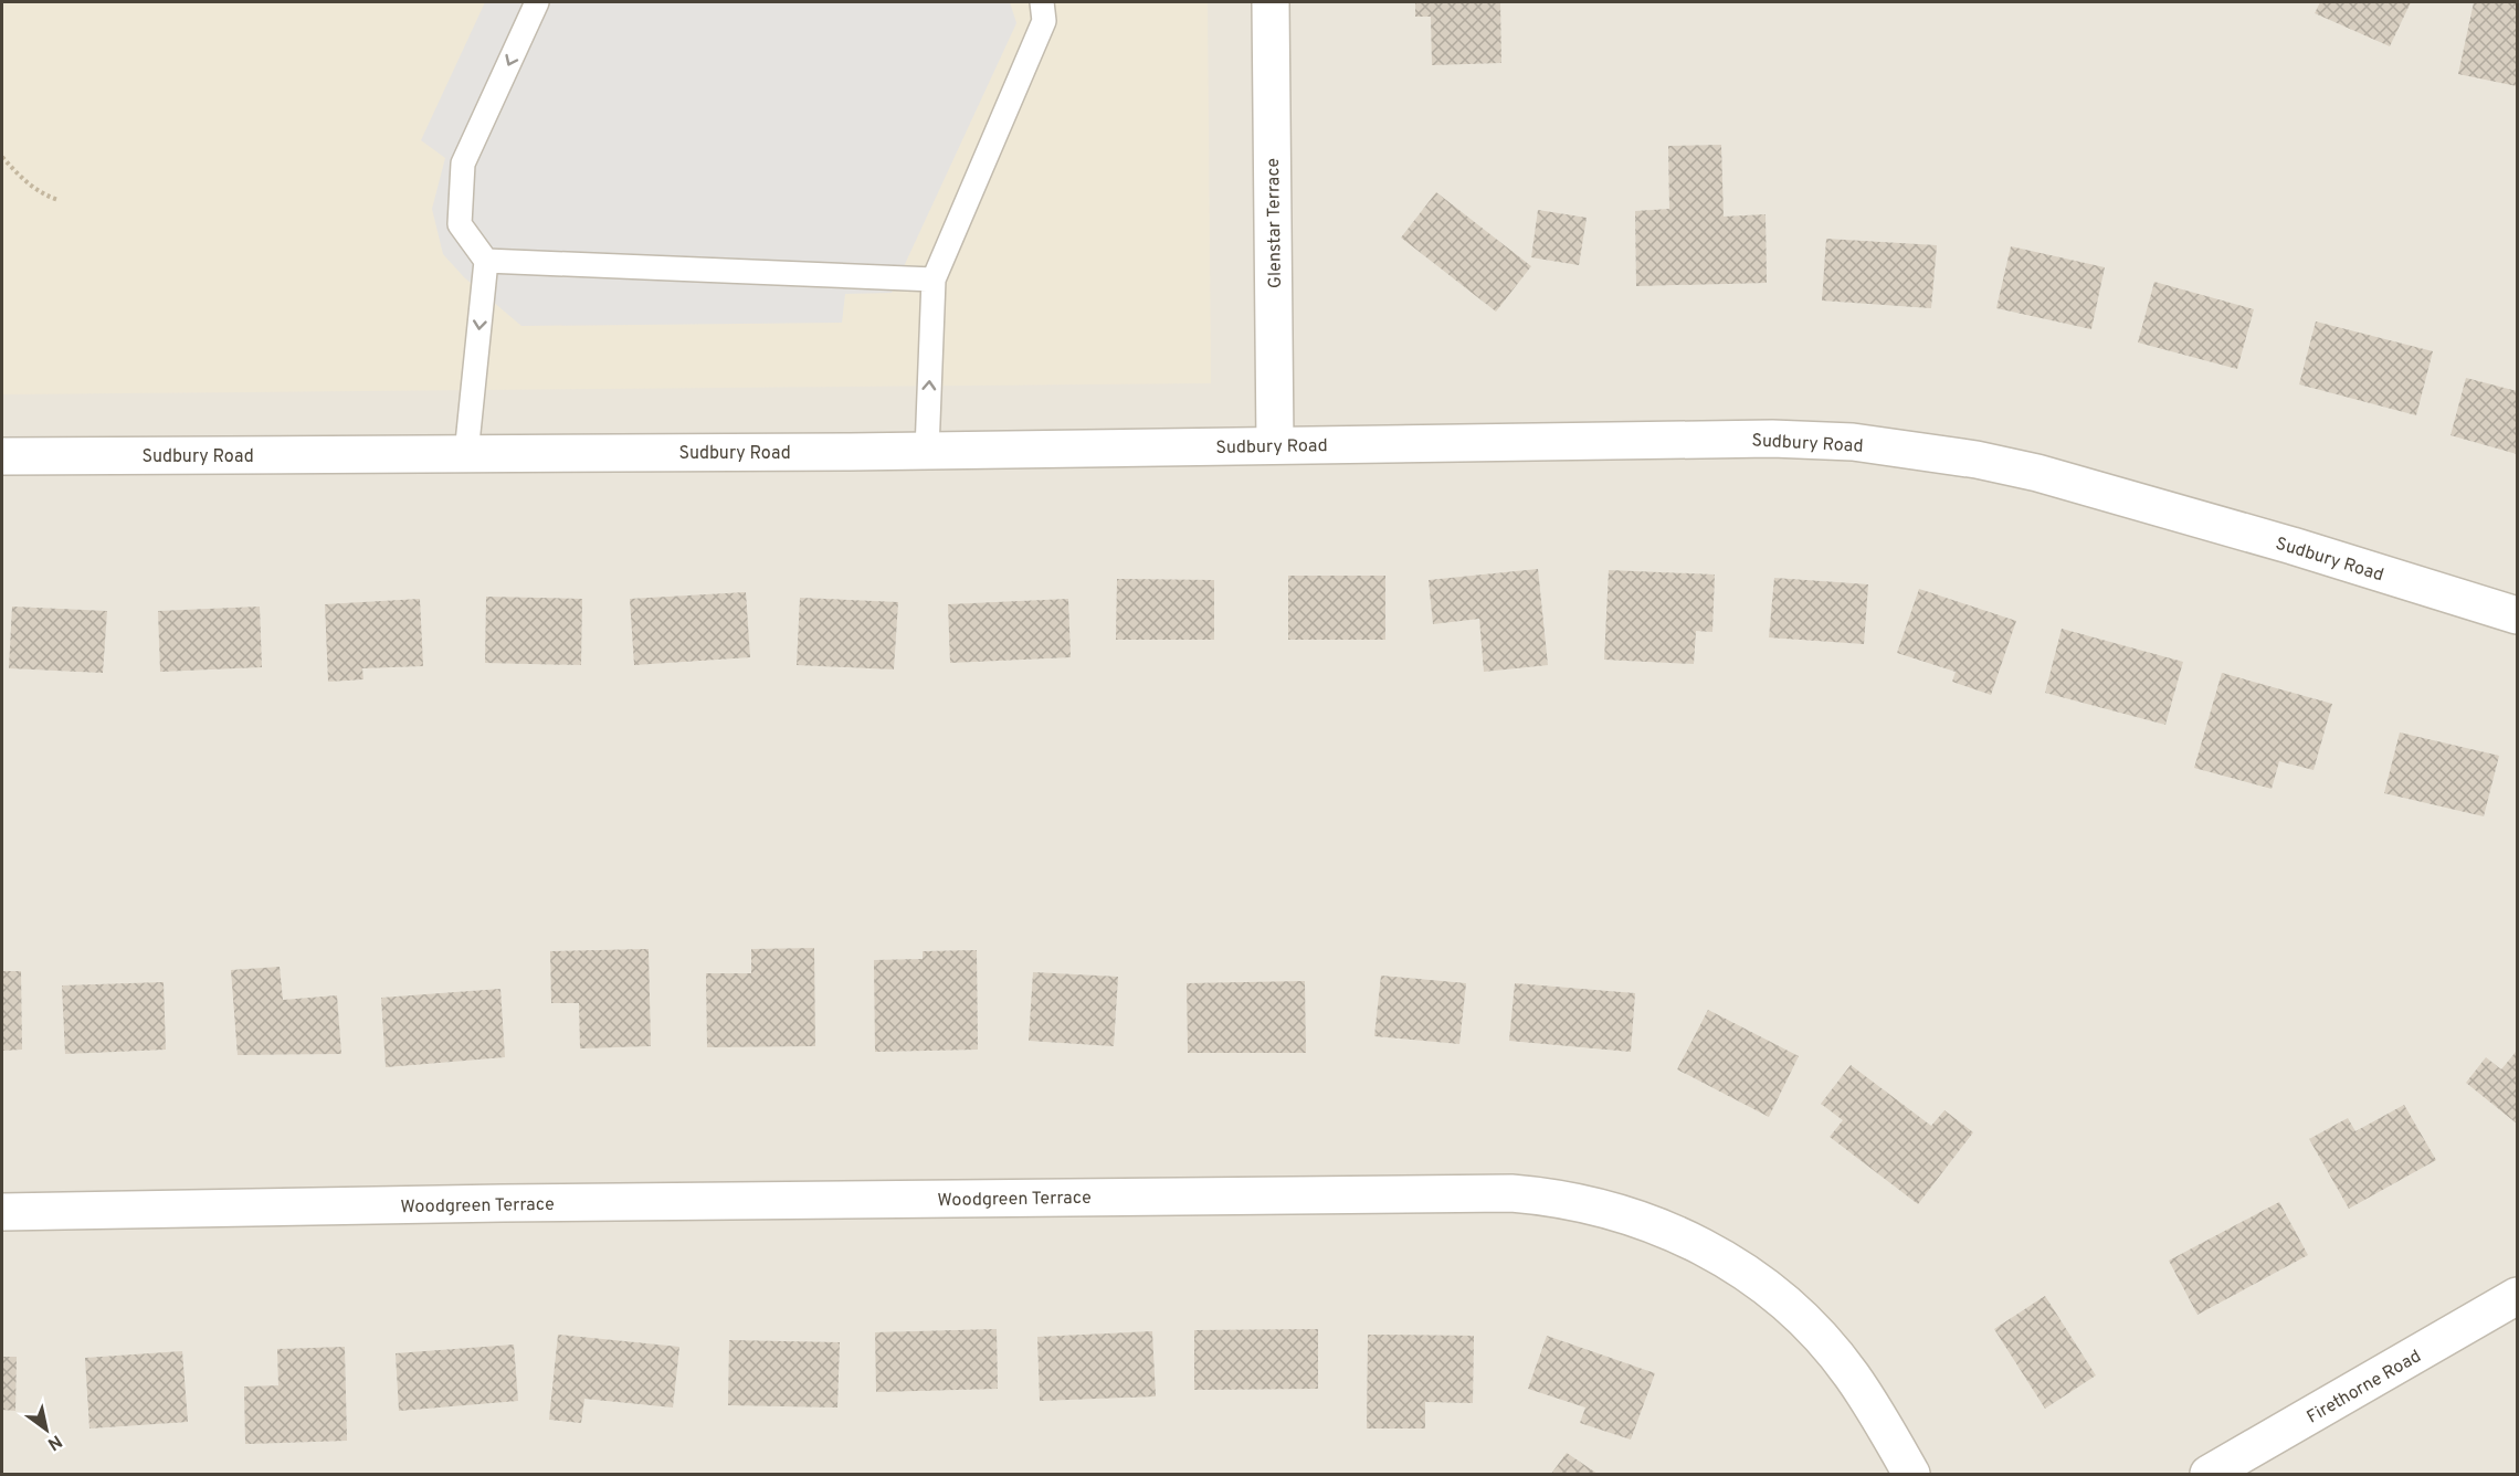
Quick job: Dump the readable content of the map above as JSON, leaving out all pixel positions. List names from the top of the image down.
{
  "streets": {
    "street": [
      "Glenstar Terrace",
      "Sudbury Road",
      "Woodgreen Terrace",
      "Firethorne Road"
    ]
  },
  "crossings": [
    ["Glenstar Terrace", "Sudbury Road"]
  ],
  "north": "bottom right"
}
